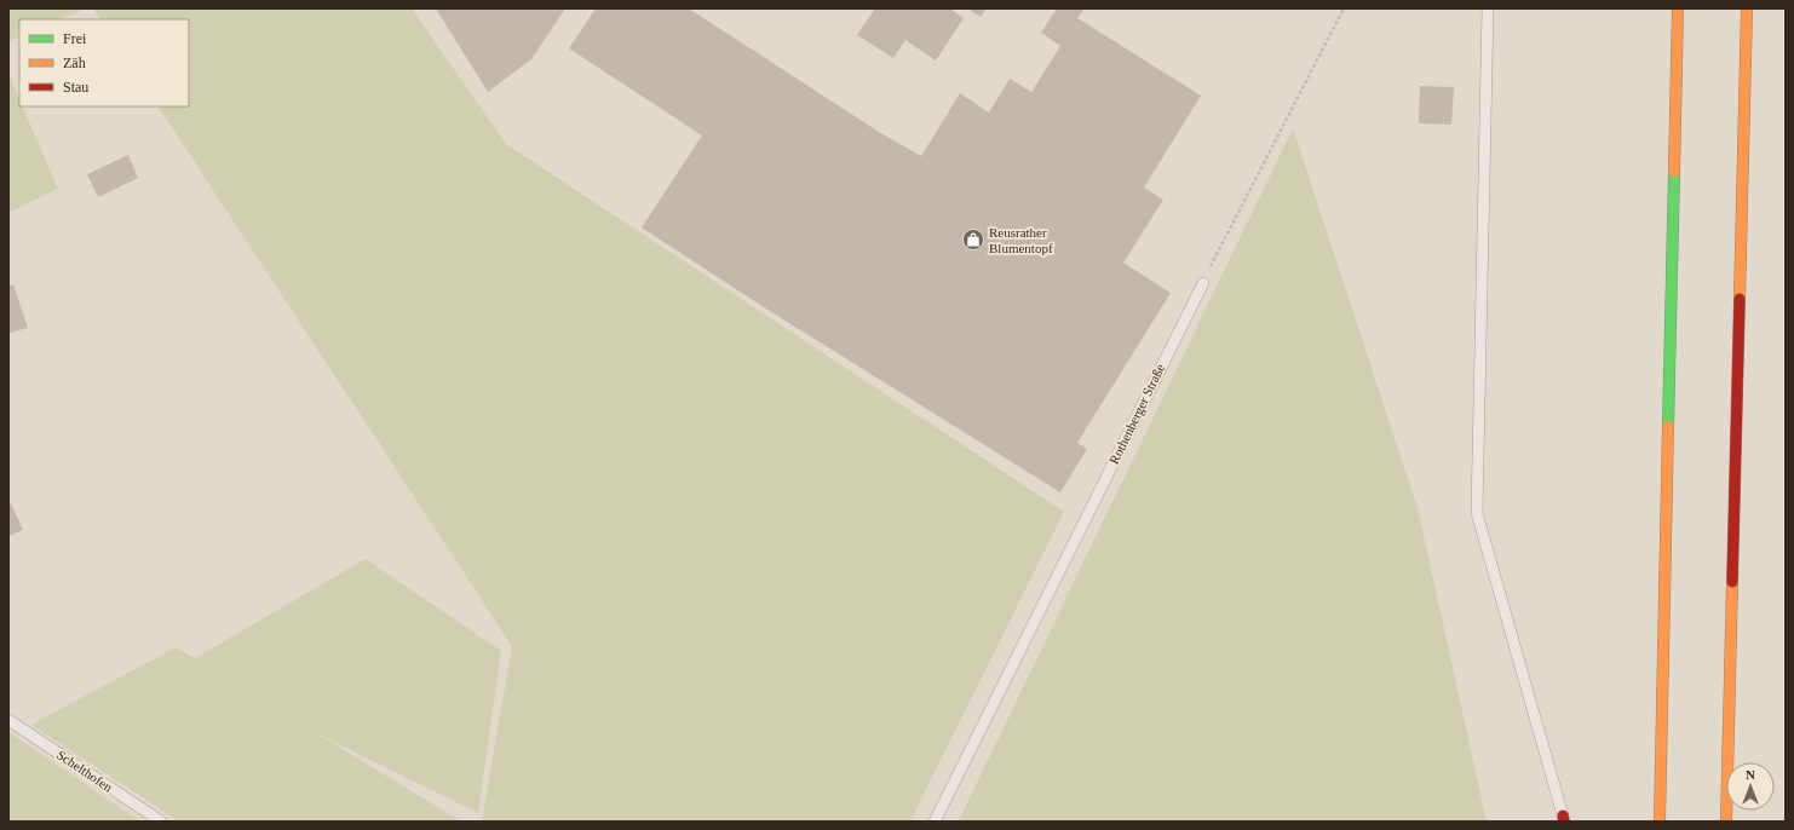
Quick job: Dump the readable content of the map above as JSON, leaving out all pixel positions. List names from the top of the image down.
{
  "streets": {
    "lane": ["Rothenberger Straße", "Schelthofen"]
  },
  "places": {
    "shop": ["Reusrather Blumentopf"]
  },
  "legend": ["Frei", "Zäh", "Stau"],
  "north": "top"
}
